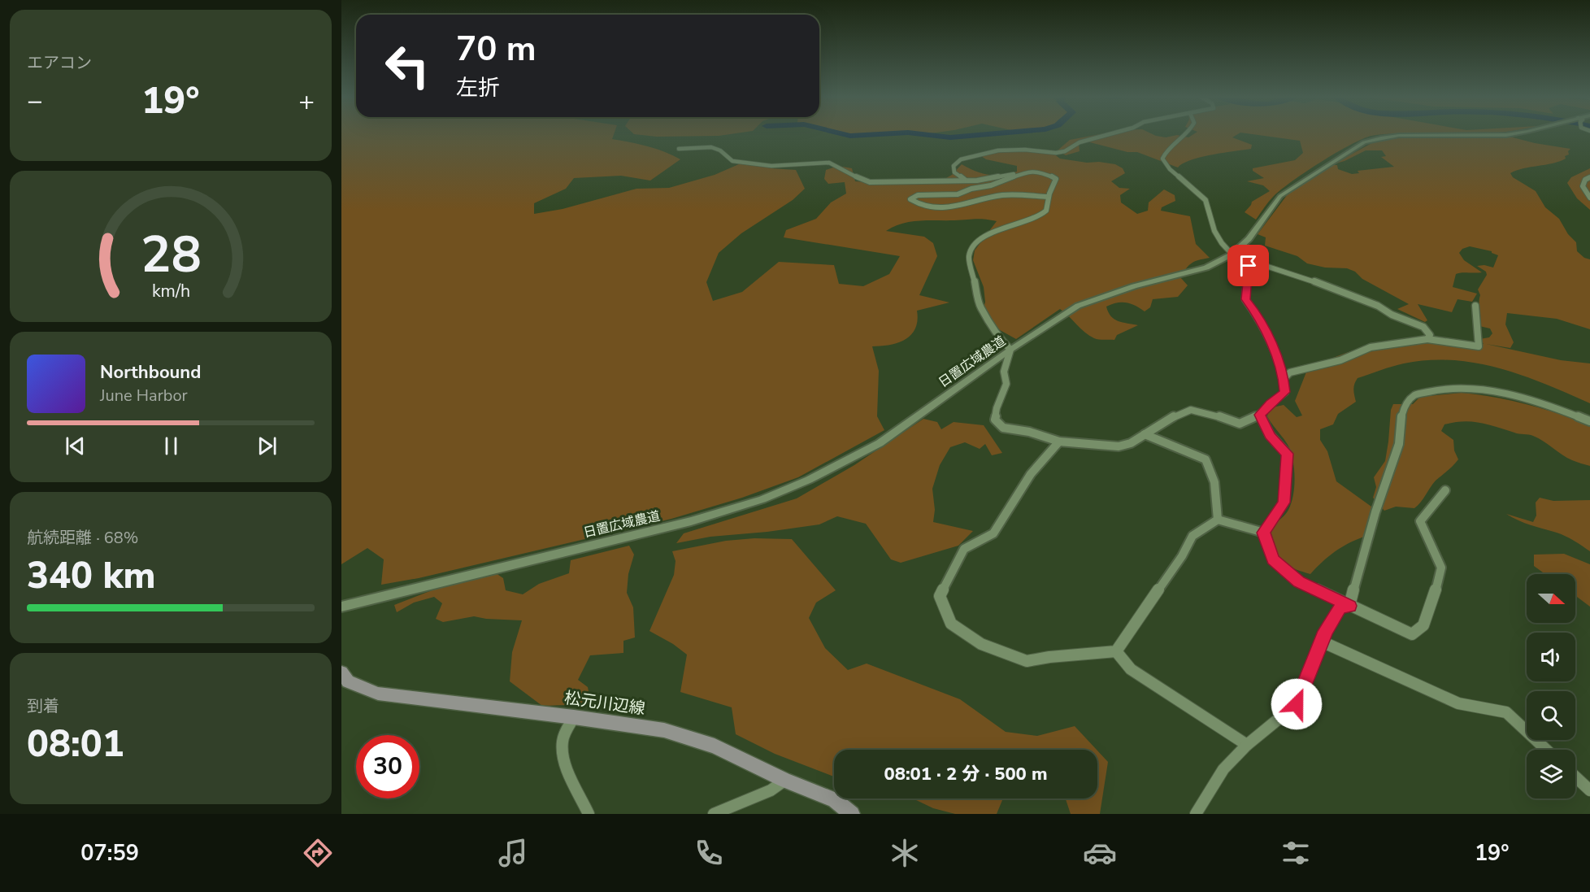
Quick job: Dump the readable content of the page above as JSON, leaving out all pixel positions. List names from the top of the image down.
{
  "streets": {
    "main road": ["松元川辺線"],
    "street": ["日置広域農道"]
  },
  "north": "right",
  "page": {
    "tile": [
      "エアコン",
      ["航続距離 · 68%", "340 km"],
      ["到着", "08:01"]
    ],
    "turn": ["70 m", "左折"],
    "heat": ["−", "19°", "+"],
    "song": ["Northbound", "June Harbor"],
    "limit": "30",
    "trip": "08:01 · 2 分 · 500 m",
    "tabs": ["07:59", "19°"],
    "gauge": ["28", "km/h"]
  }
}
